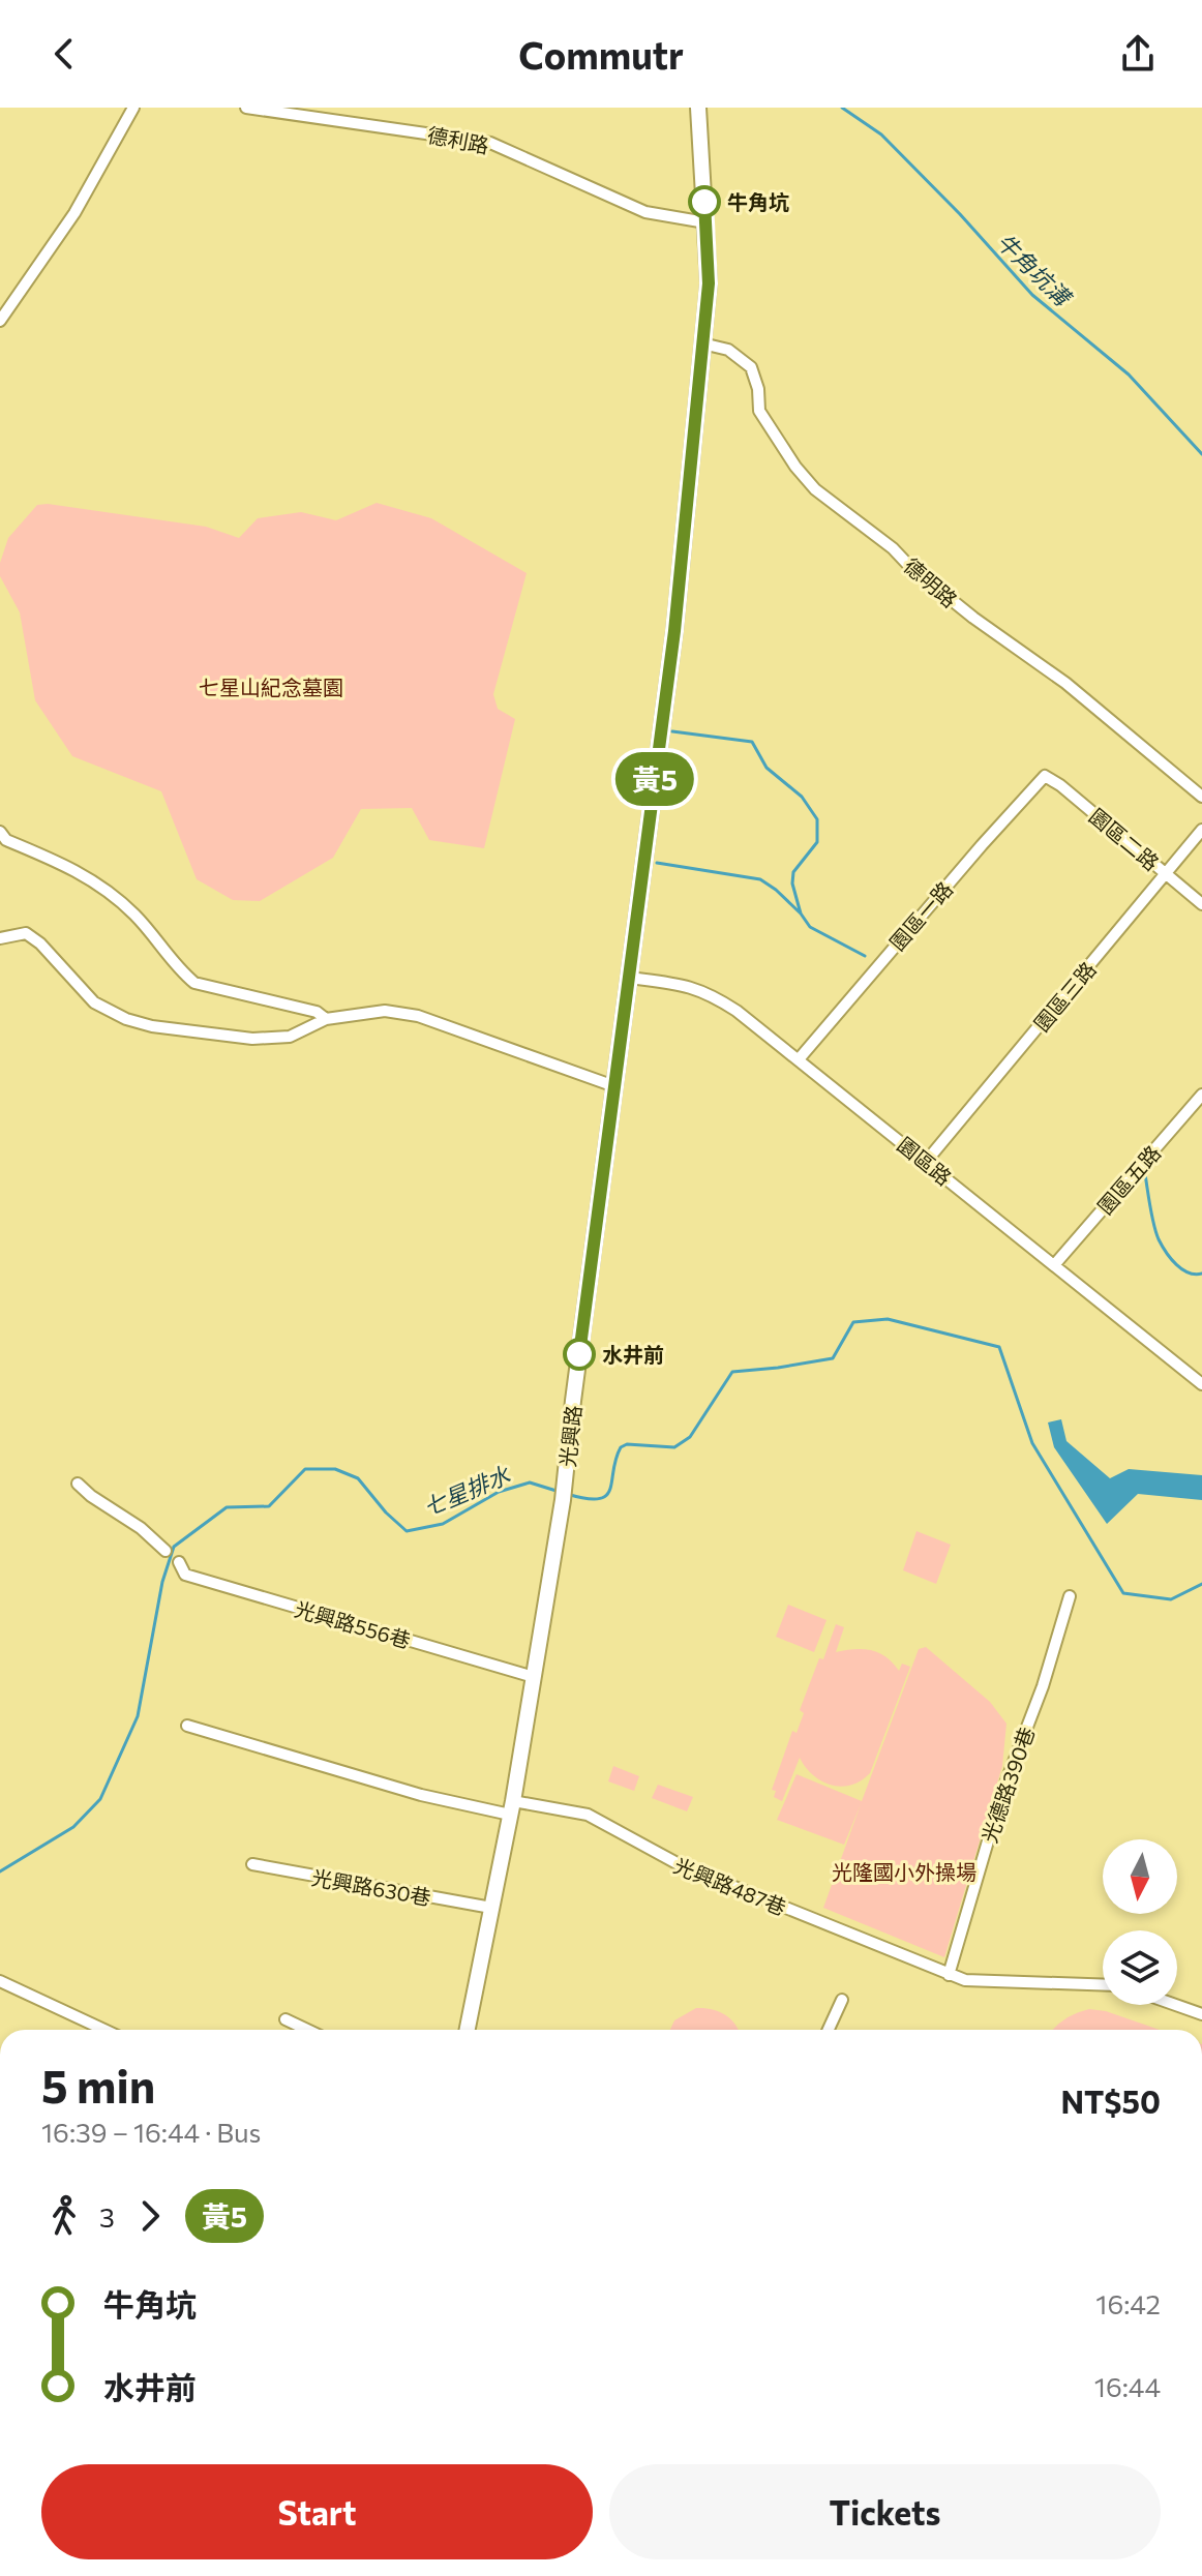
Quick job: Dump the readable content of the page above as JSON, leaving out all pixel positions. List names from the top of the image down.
{
  "streets": {
    "main road": ["光興路"],
    "street": [
      "德利路",
      "德明路",
      "園區二路",
      "園區一路",
      "園區三路",
      "園區路",
      "園區五路",
      "光興路556巷",
      "光德路390巷",
      "光興路487巷",
      "光興路630巷"
    ]
  },
  "crossings": [
    ["德利路", "光興路"],
    ["德明路", "光興路"],
    ["園區二路", "園區一路"],
    ["園區二路", "園區三路"],
    ["園區一路", "園區路"],
    ["園區三路", "園區路"],
    ["園區路", "園區五路"],
    ["園區路", "光興路"],
    ["光興路", "光興路556巷"],
    ["光德路390巷", "光興路487巷"]
  ],
  "water": ["牛角坑溝", "七星排水"],
  "parks": ["七星山紀念墓園", "光隆國小外操場"],
  "places": ["牛角坑", "水井前"],
  "lines": ["bus line 黃5"],
  "north": "bottom",
  "page": {
    "header": "Commutr",
    "on_map": "黃5",
    "heading": ["5 min", "16:39 – 16:44 · Bus", "NT$50"],
    "legs": ["3", "黃5"],
    "list": [
      {
        "name": "牛角坑",
        "value": "16:42"
      },
      {
        "name": "水井前",
        "value": "16:44"
      }
    ],
    "buttons": ["Start", "Tickets"]
  }
}
